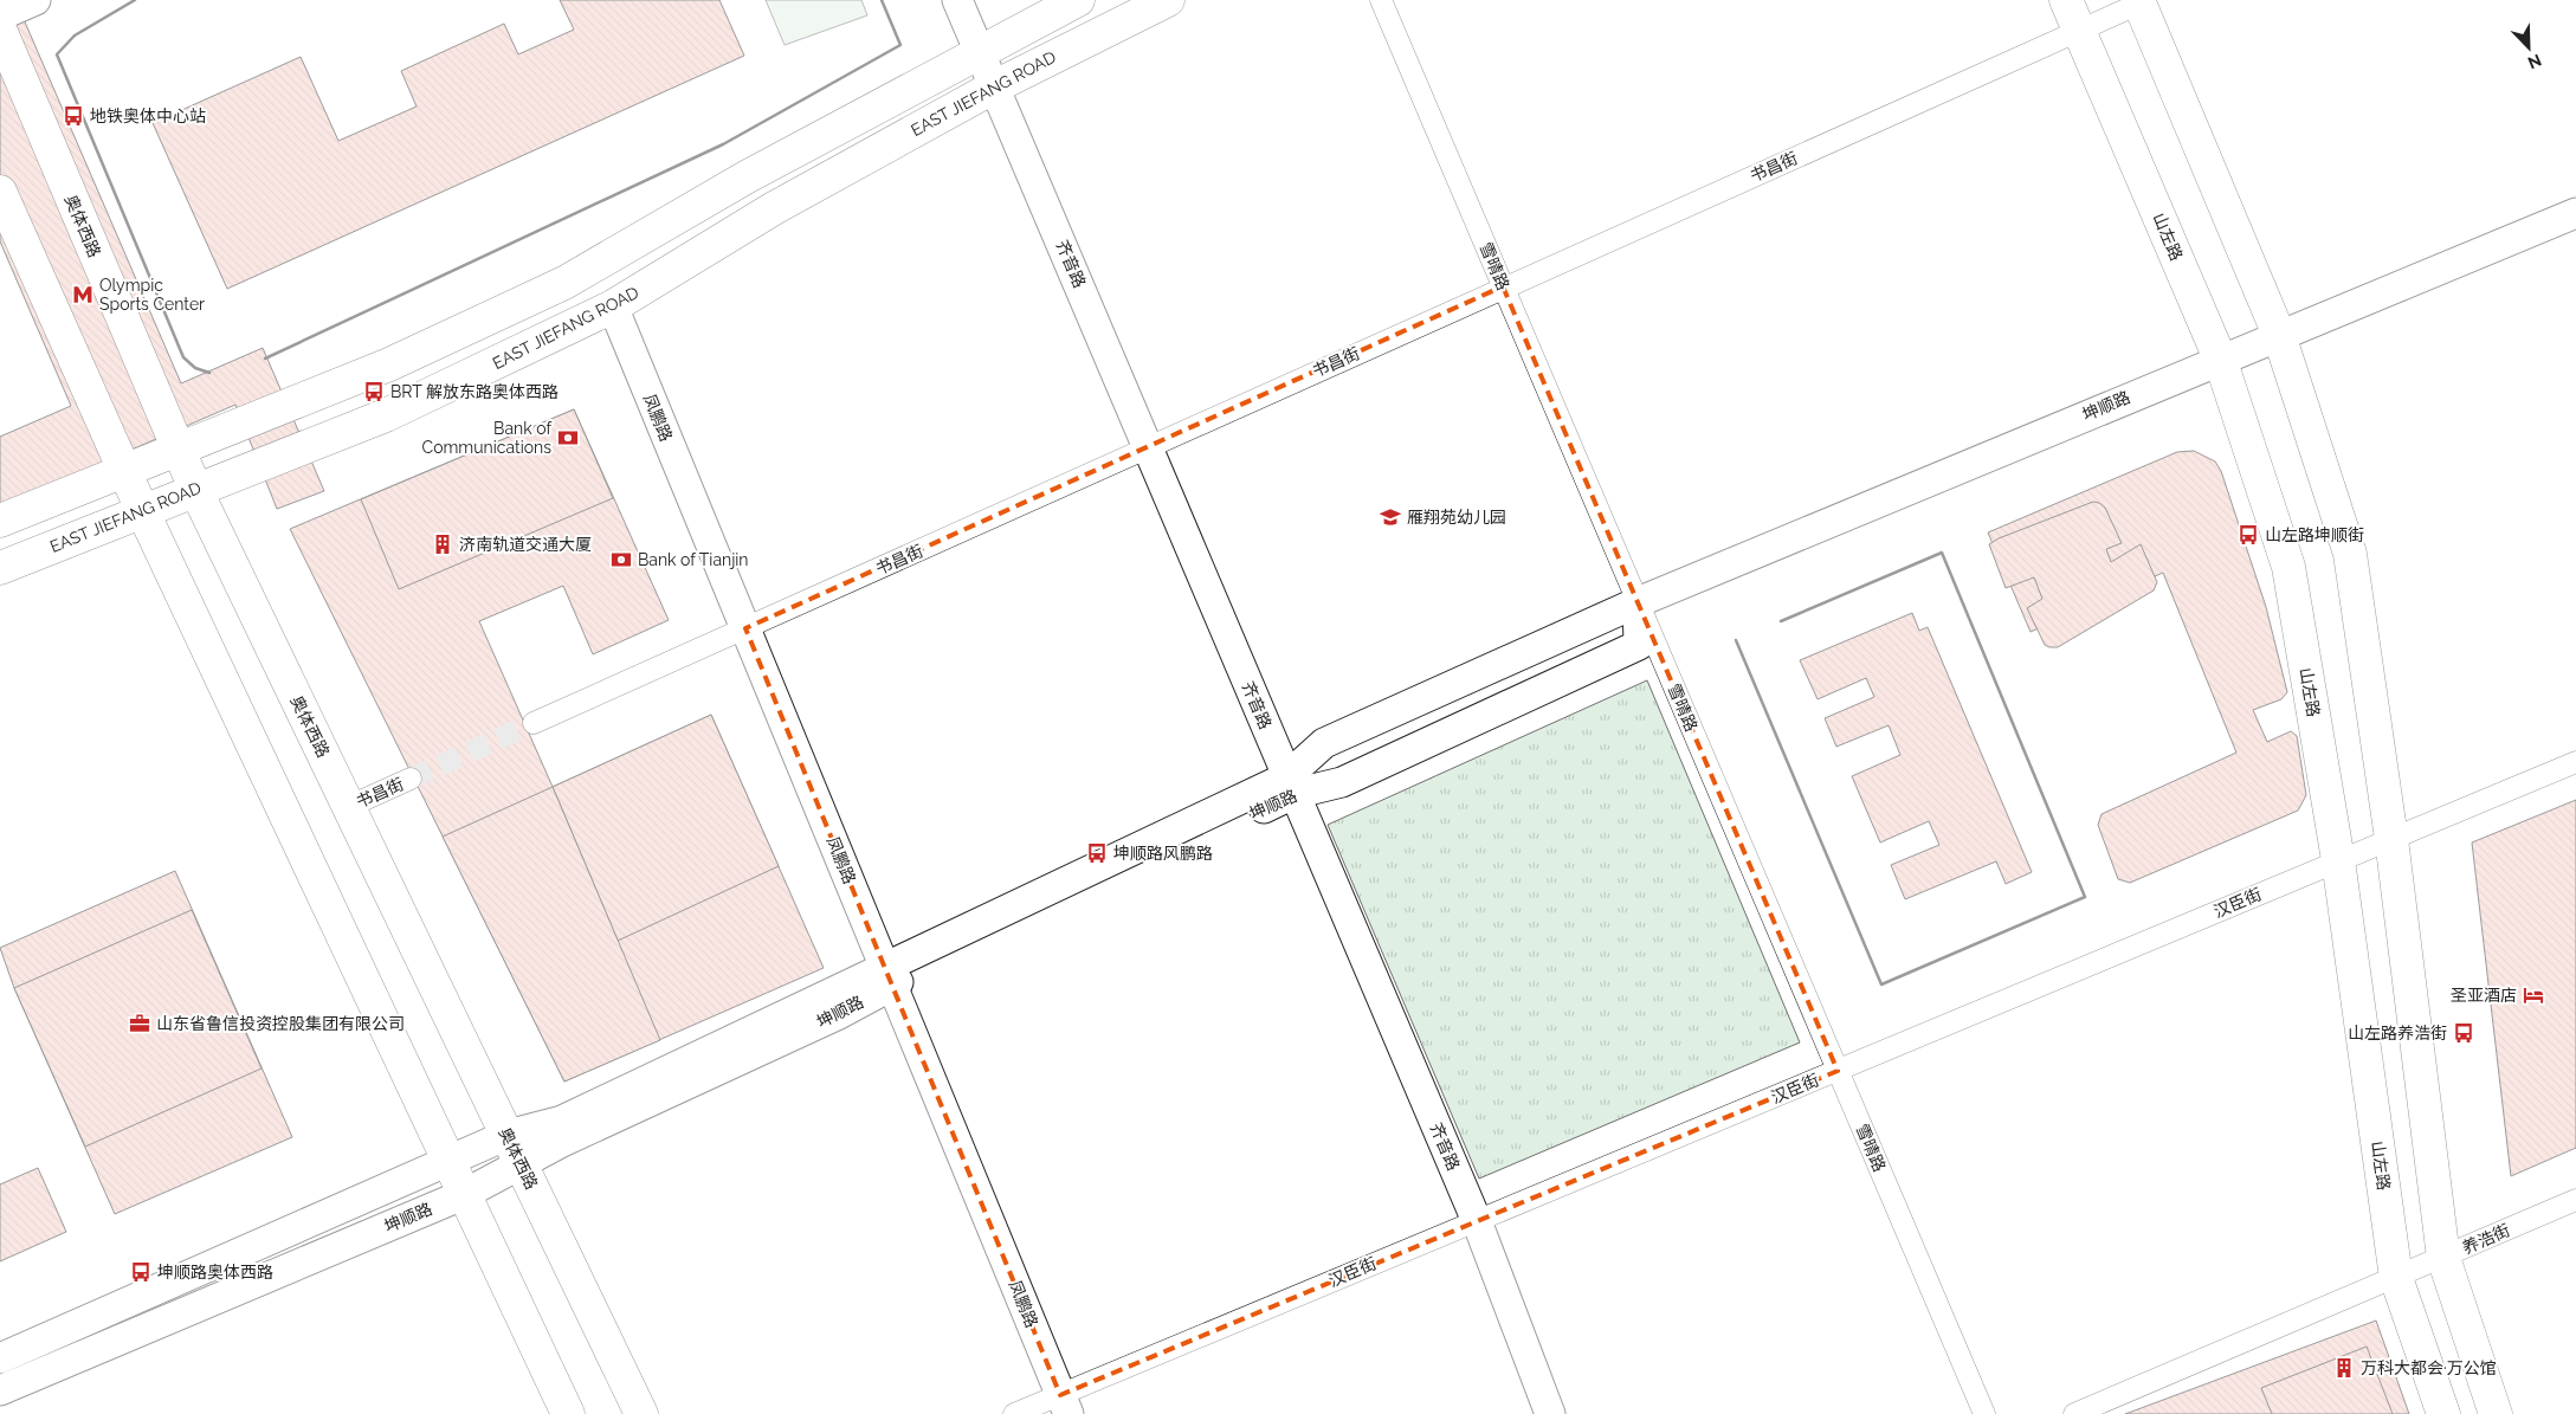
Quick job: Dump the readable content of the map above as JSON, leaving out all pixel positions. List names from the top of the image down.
{
  "streets": {
    "main road": ["EAST JIEFANG ROAD", "奥体西路", "山左路"],
    "street": [
      "书昌街",
      "齐音路",
      "雪晴路",
      "坤顺路",
      "凤鹏路",
      "汉臣街",
      "养浩街"
    ]
  },
  "crossings": [
    ["EAST JIEFANG ROAD", "奥体西路"],
    ["EAST JIEFANG ROAD", "齐音路"],
    ["EAST JIEFANG ROAD", "凤鹏路"],
    ["书昌街", "奥体西路"],
    ["书昌街", "山左路"],
    ["书昌街", "齐音路"],
    ["书昌街", "雪晴路"],
    ["书昌街", "凤鹏路"],
    ["奥体西路", "坤顺路"],
    ["山左路", "坤顺路"],
    ["山左路", "汉臣街"],
    ["山左路", "养浩街"],
    ["齐音路", "坤顺路"],
    ["齐音路", "汉臣街"],
    ["雪晴路", "坤顺路"],
    ["雪晴路", "汉臣街"],
    ["坤顺路", "凤鹏路"],
    ["凤鹏路", "汉臣街"]
  ],
  "places": {
    "bus stop": [
      "地铁奥体中心站",
      "BRT 解放东路奥体西路",
      "山左路坤顺街",
      "坤顺路风鹏路",
      "山左路养浩街",
      "坤顺路奥体西路"
    ],
    "metro station": ["Olympic Sports Center"],
    "bank": ["Bank of Communications", "Bank of Tianjin"],
    "school or university": ["雁翔苑幼儿园"],
    "building": ["济南轨道交通大厦", "万科大都会·万公馆"],
    "hotel": ["圣亚酒店"],
    "office": ["山东省鲁信投资控股集团有限公司"]
  },
  "north": "bottom right"
}
